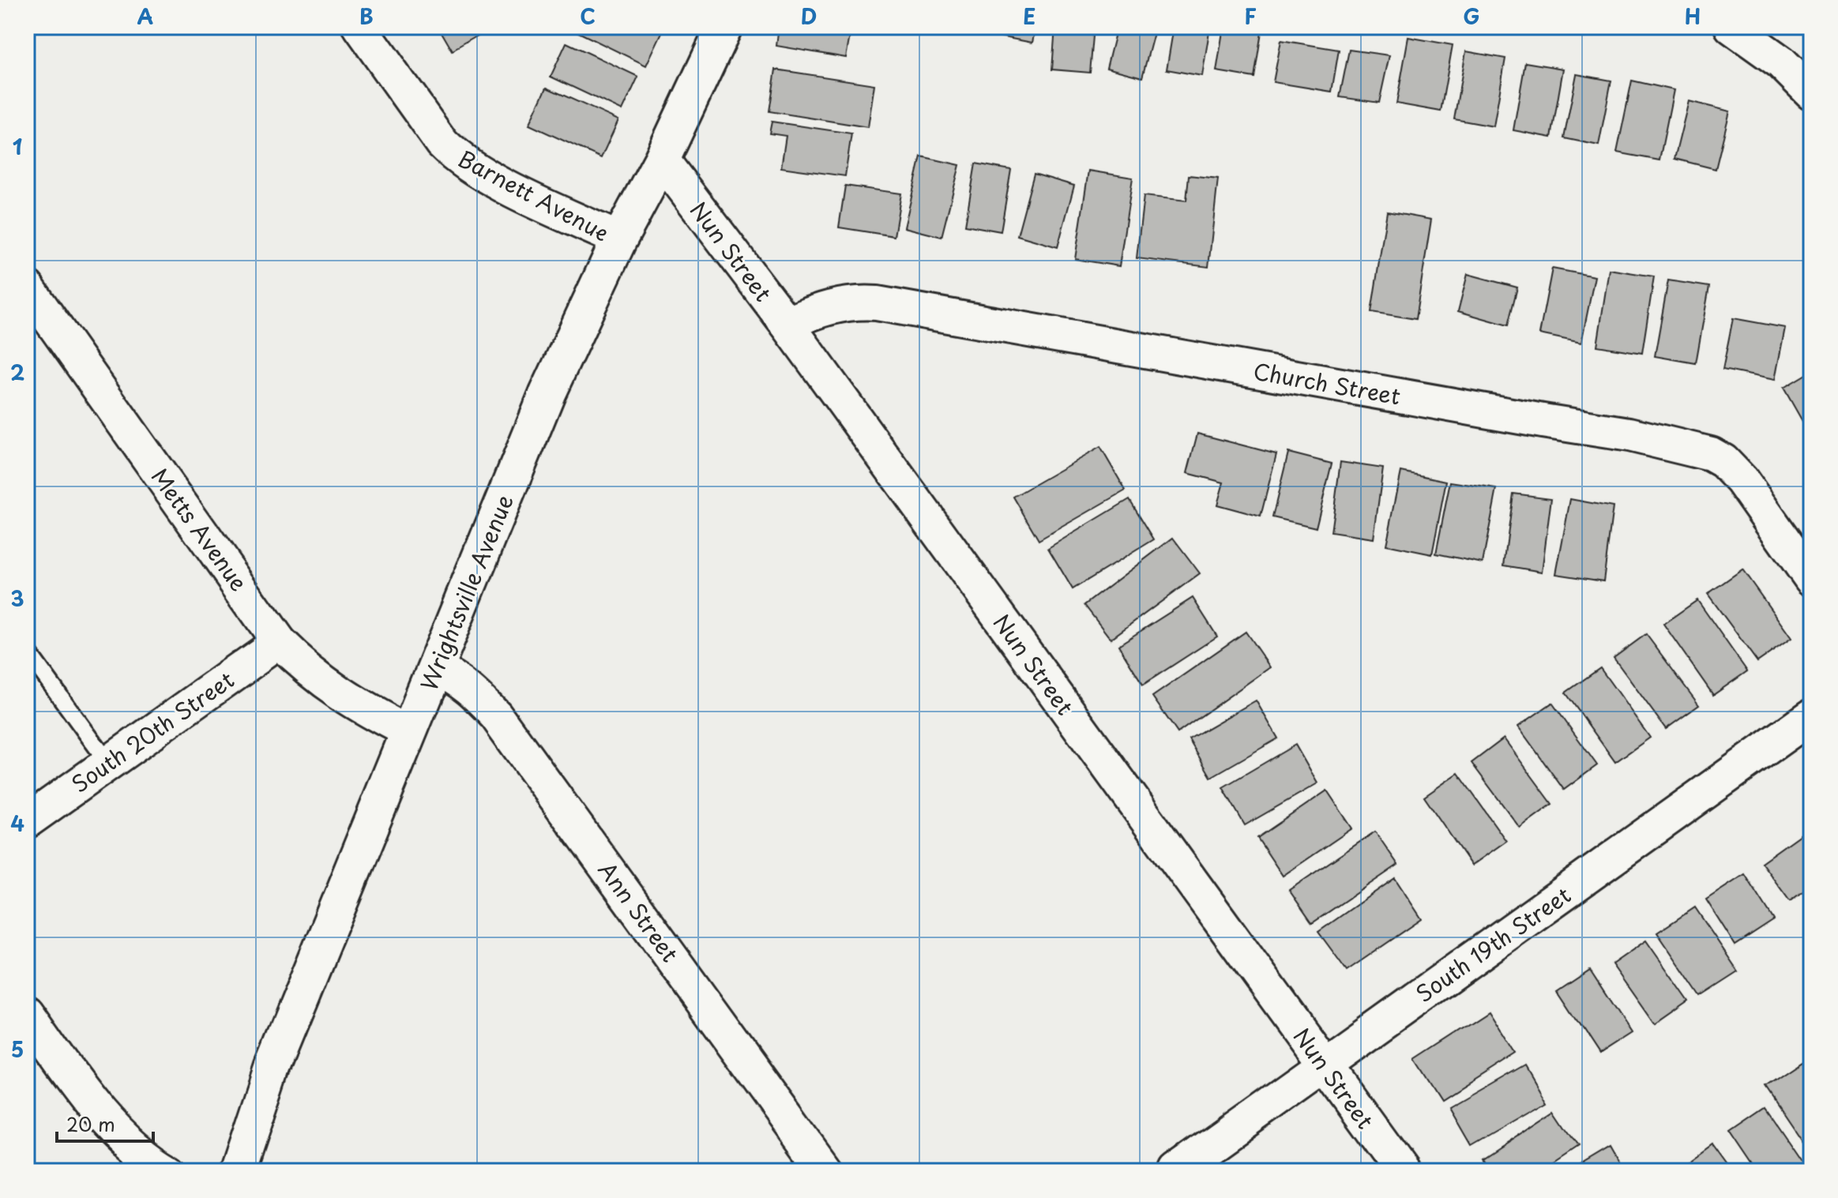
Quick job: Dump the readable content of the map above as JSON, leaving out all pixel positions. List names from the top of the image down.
{
  "streets": {
    "street": [
      "Barnett Avenue",
      "Nun Street",
      "Church Street",
      "Metts Avenue",
      "Wrightsville Avenue",
      "South 20th Street",
      "Ann Street",
      "South 19th Street"
    ]
  },
  "crossings": [
    ["Barnett Avenue", "Wrightsville Avenue"],
    ["Nun Street", "Church Street"],
    ["Nun Street", "Wrightsville Avenue"],
    ["Nun Street", "South 19th Street"],
    ["Metts Avenue", "Wrightsville Avenue"],
    ["Metts Avenue", "South 20th Street"],
    ["Wrightsville Avenue", "Ann Street"]
  ],
  "scale_bar": "20 m",
  "grid": {
    "columns": [
      "A",
      "B",
      "C",
      "D",
      "E",
      "F",
      "G",
      "H"
    ],
    "rows": [
      "1",
      "2",
      "3",
      "4",
      "5"
    ]
  }
}
